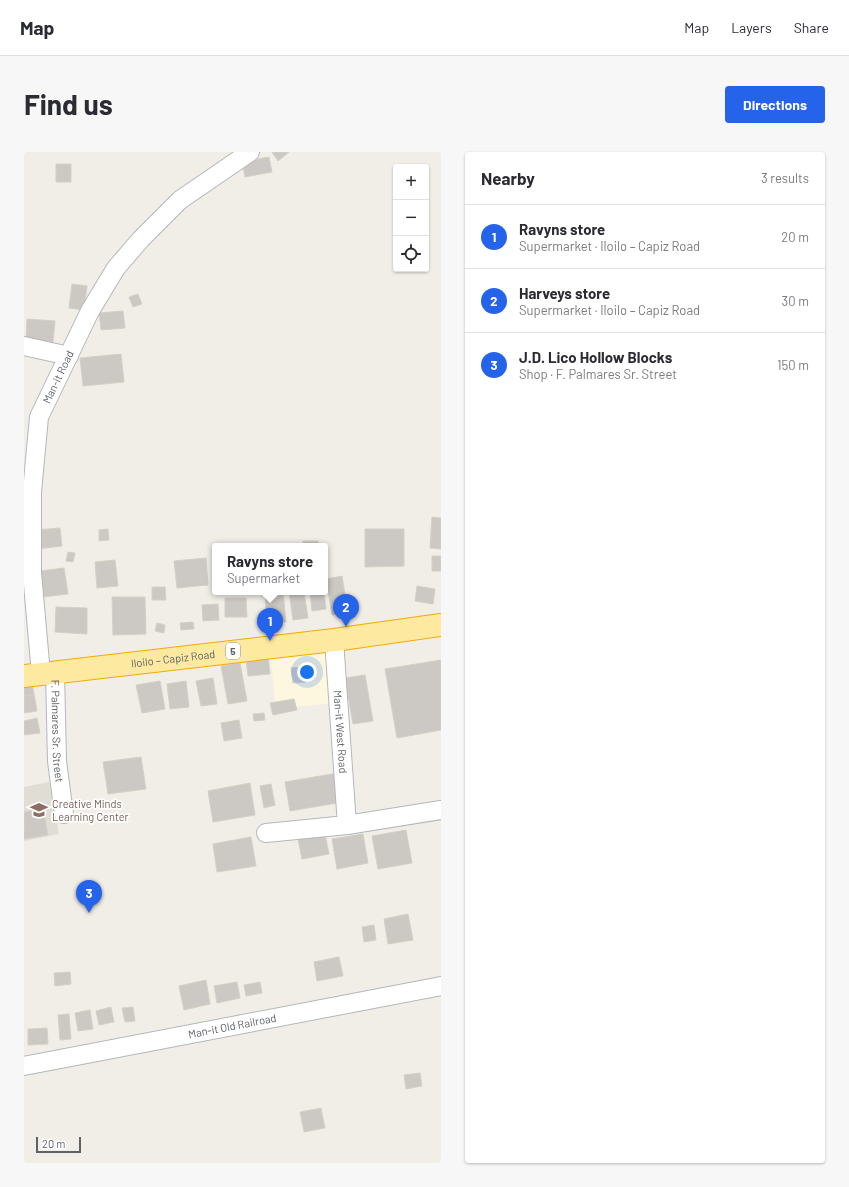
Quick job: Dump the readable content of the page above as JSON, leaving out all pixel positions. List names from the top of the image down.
{
  "streets": {
    "highway": ["5", "Iloilo – Capiz Road"],
    "street": [
      "Man-it Road",
      "F. Palmares Sr. Street",
      "Man-it West Road",
      "Man-it Old Railroad"
    ]
  },
  "crossings": [
    ["Man-it Road", "Iloilo – Capiz Road"],
    ["Man-it Road", "F. Palmares Sr. Street"],
    ["Iloilo – Capiz Road", "F. Palmares Sr. Street"],
    ["Iloilo – Capiz Road", "Man-it West Road"]
  ],
  "places": {
    "school or university": ["Creative Minds Learning Center"]
  },
  "scale_bar": "20 m",
  "page": {
    "header": "Map",
    "nav": ["Map", "Layers", "Share"],
    "buttons": "Directions",
    "title": "Find us",
    "heading": ["Nearby", "3 results"],
    "map_buttons": ["+", "−"],
    "list": [
      {
        "mark": "1",
        "name": "Ravyns store",
        "note": "Supermarket · Iloilo – Capiz Road",
        "value": "20 m"
      },
      {
        "mark": "2",
        "name": "Harveys store",
        "note": "Supermarket · Iloilo – Capiz Road",
        "value": "30 m"
      },
      {
        "mark": "3",
        "name": "J.D. Lico Hollow Blocks",
        "note": "Shop · F. Palmares Sr. Street",
        "value": "150 m"
      }
    ],
    "popup": ["Ravyns store", "Supermarket"],
    "pins": ["2", "1", "3"],
    "scale": "20 m"
  }
}
